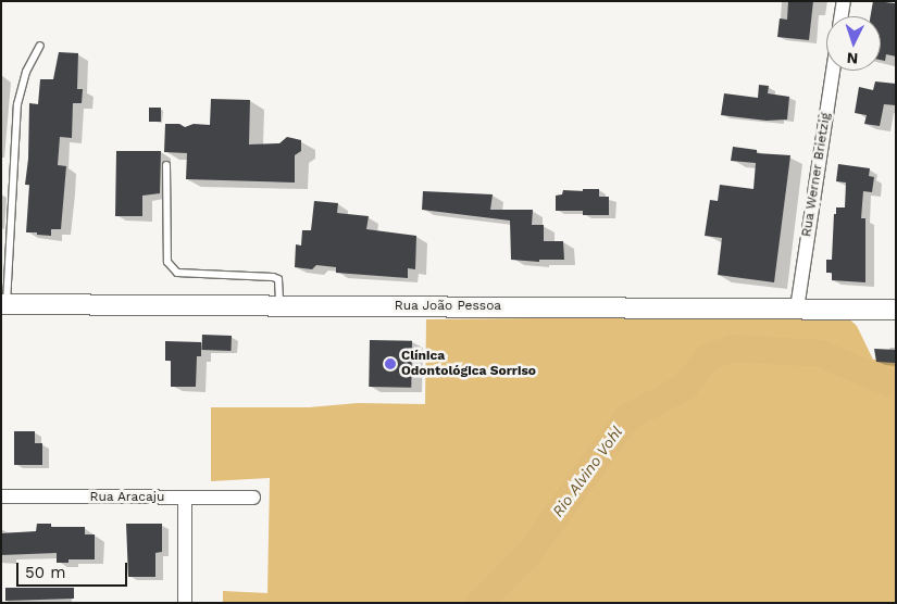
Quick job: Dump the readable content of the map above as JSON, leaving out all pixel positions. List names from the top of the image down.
{
  "streets": {
    "street": ["Rua Werner Brietzig", "Rua João Pessoa", "Rua Aracaju"]
  },
  "crossings": [
    ["Rua Werner Brietzig", "Rua João Pessoa"]
  ],
  "water": ["Rio Alvino Vohl"],
  "places": ["Clínica Odontológica Sorriso"],
  "scale_bar": "50 m",
  "north": "bottom"
}
